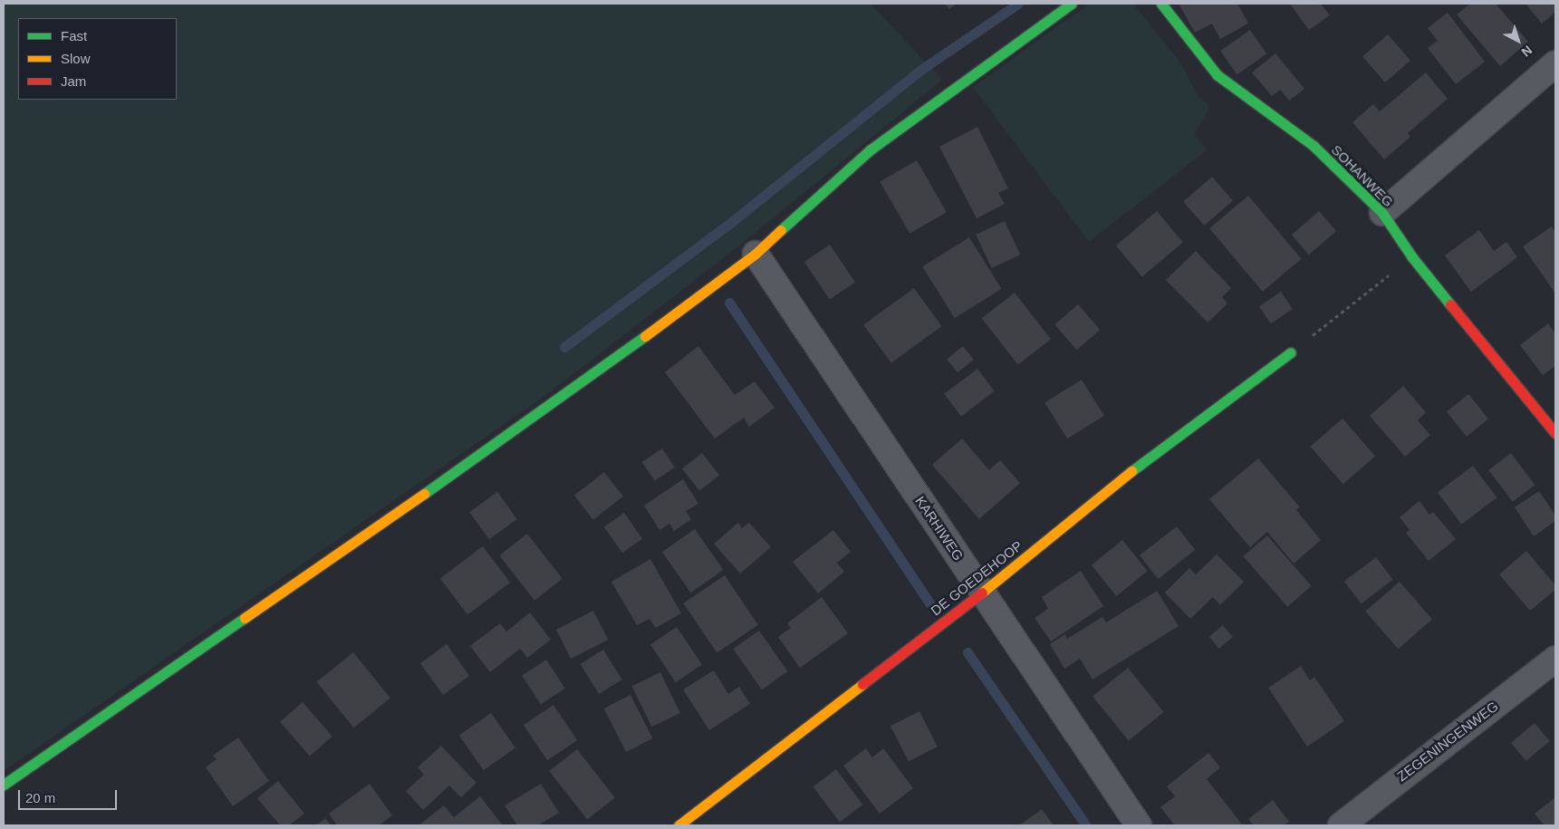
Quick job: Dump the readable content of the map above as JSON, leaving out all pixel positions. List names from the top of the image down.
{
  "streets": {
    "street": [
      "SOHANWEG",
      "KARHIWEG",
      "DE GOEDEHOOP",
      "ZEGENINGENWEG"
    ]
  },
  "crossings": [
    ["KARHIWEG", "DE GOEDEHOOP"]
  ],
  "legend": ["Fast", "Slow", "Jam"],
  "scale_bar": "20 m",
  "north": "bottom right"
}
